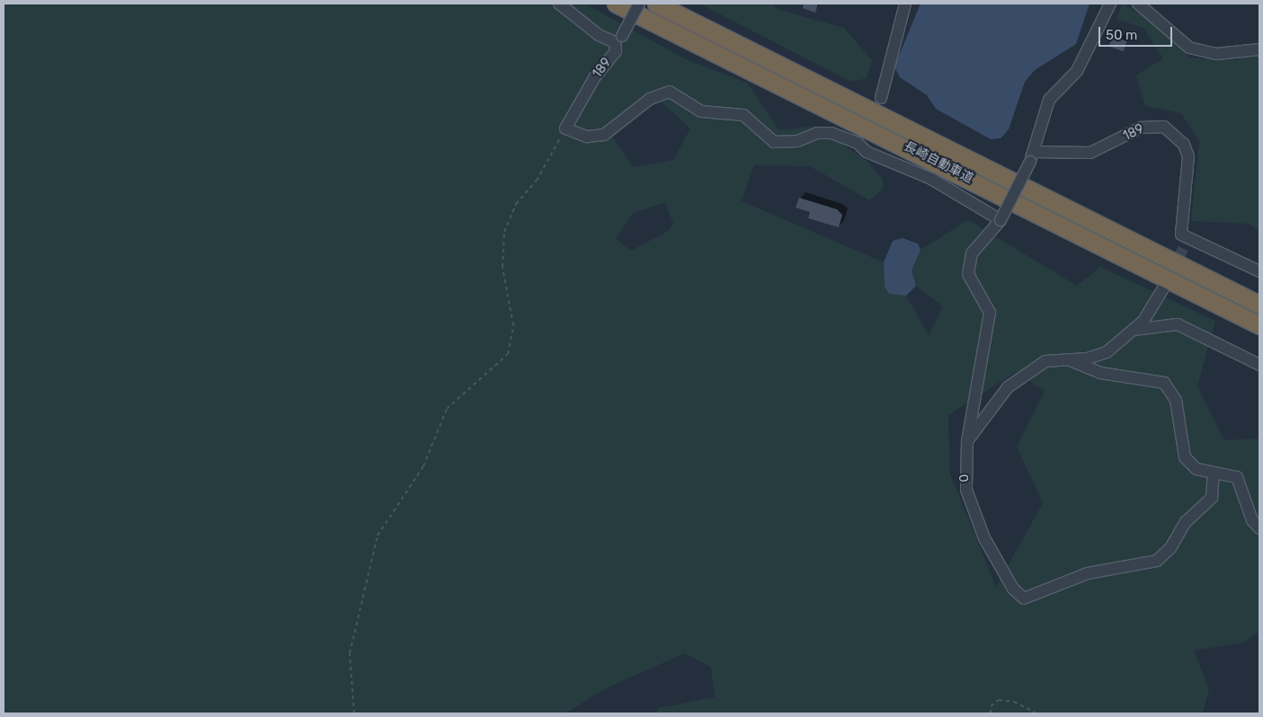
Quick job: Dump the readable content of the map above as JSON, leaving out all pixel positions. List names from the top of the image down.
{
  "streets": {
    "highway": ["長崎自動車道"],
    "street": ["189", "0"]
  },
  "scale_bar": "50 m"
}
